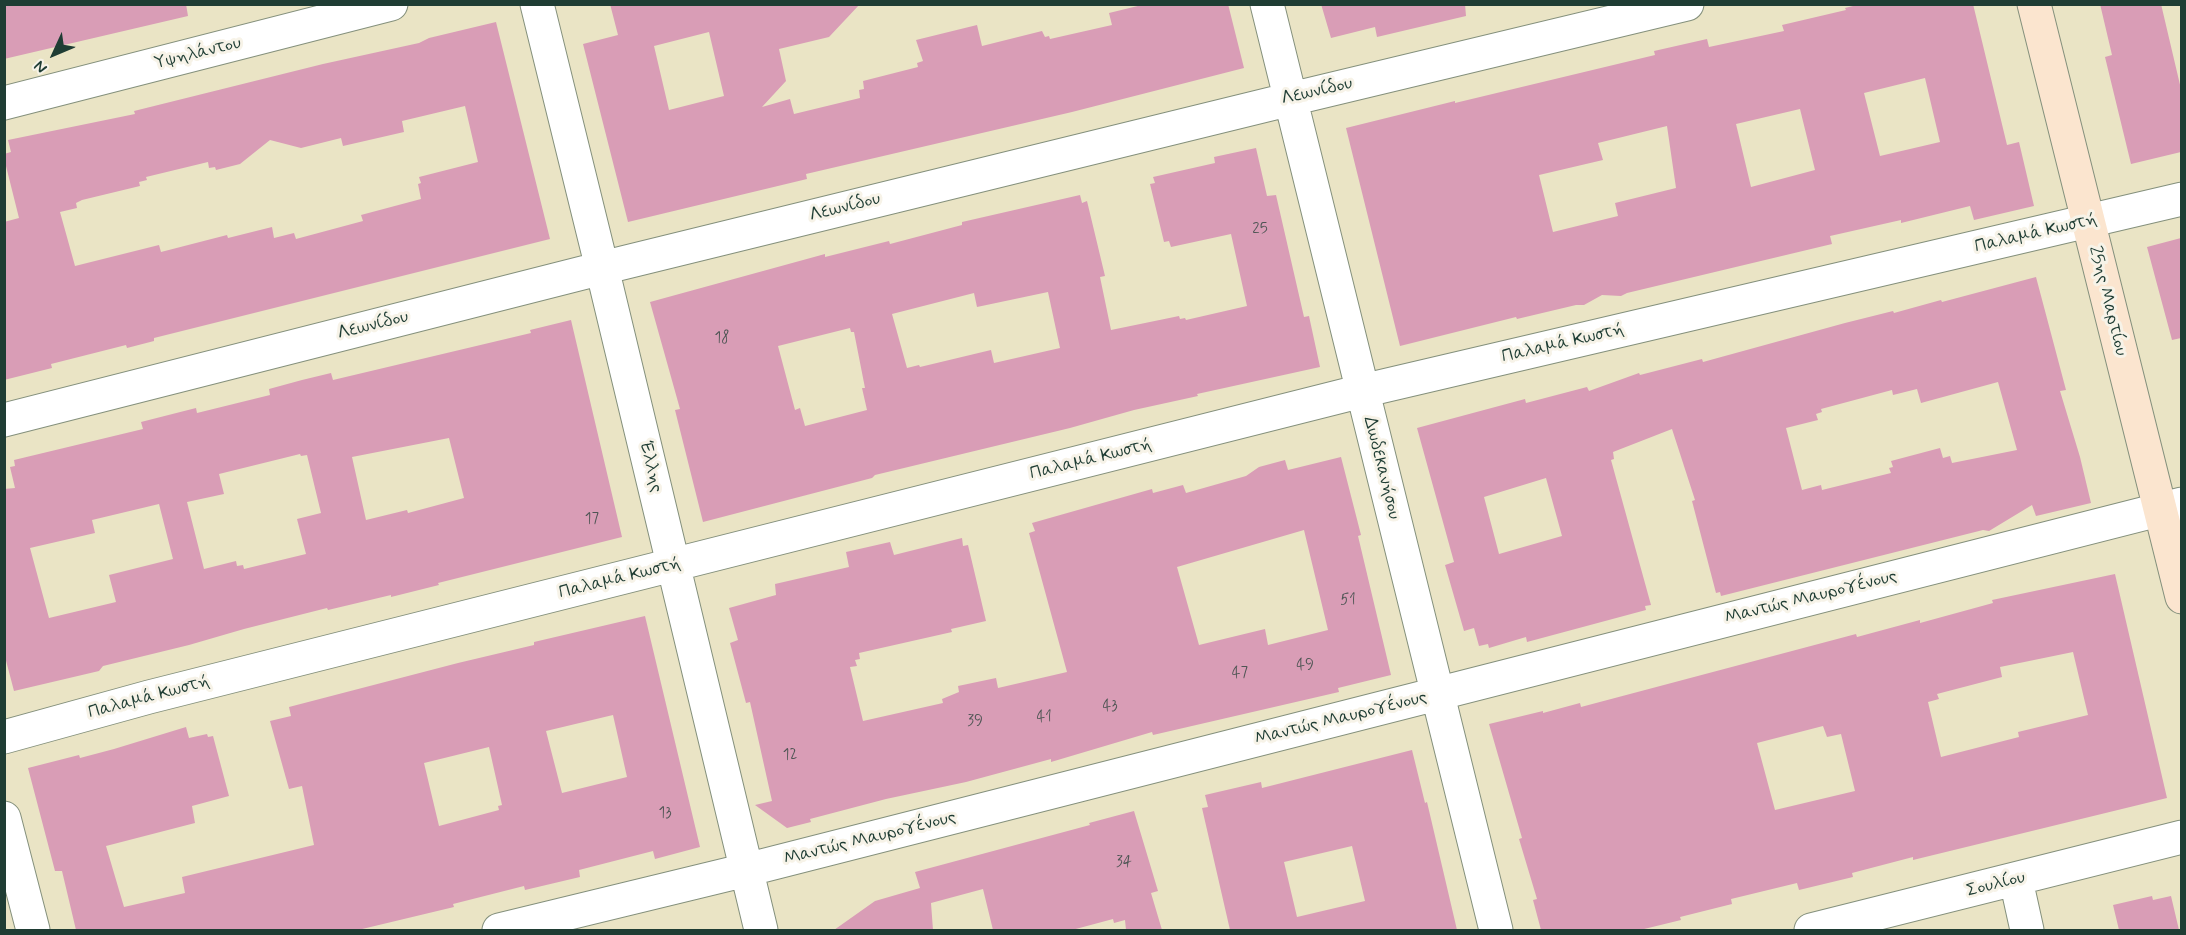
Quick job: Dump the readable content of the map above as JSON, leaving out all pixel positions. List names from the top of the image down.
{
  "streets": {
    "main road": ["25ης Μαρτίου"],
    "street": [
      "Υψηλάντου",
      "Λεωνίδου",
      "Παλαμά Κωστή",
      "Έλλης",
      "Δωδεκανήσου",
      "Μαντώς Μαυρογένους",
      "Σουλίου"
    ]
  },
  "crossings": [
    ["Λεωνίδου", "Έλλης"],
    ["Λεωνίδου", "Δωδεκανήσου"],
    ["Παλαμά Κωστή", "25ης Μαρτίου"],
    ["Παλαμά Κωστή", "Έλλης"],
    ["Παλαμά Κωστή", "Δωδεκανήσου"],
    ["25ης Μαρτίου", "Μαντώς Μαυρογένους"],
    ["Έλλης", "Μαντώς Μαυρογένους"],
    ["Δωδεκανήσου", "Μαντώς Μαυρογένους"]
  ],
  "house_numbers": [
    "25",
    "18",
    "17",
    "51",
    "49",
    "47",
    "43",
    "41",
    "39",
    "12",
    "13",
    "34"
  ],
  "north": "bottom left"
}
